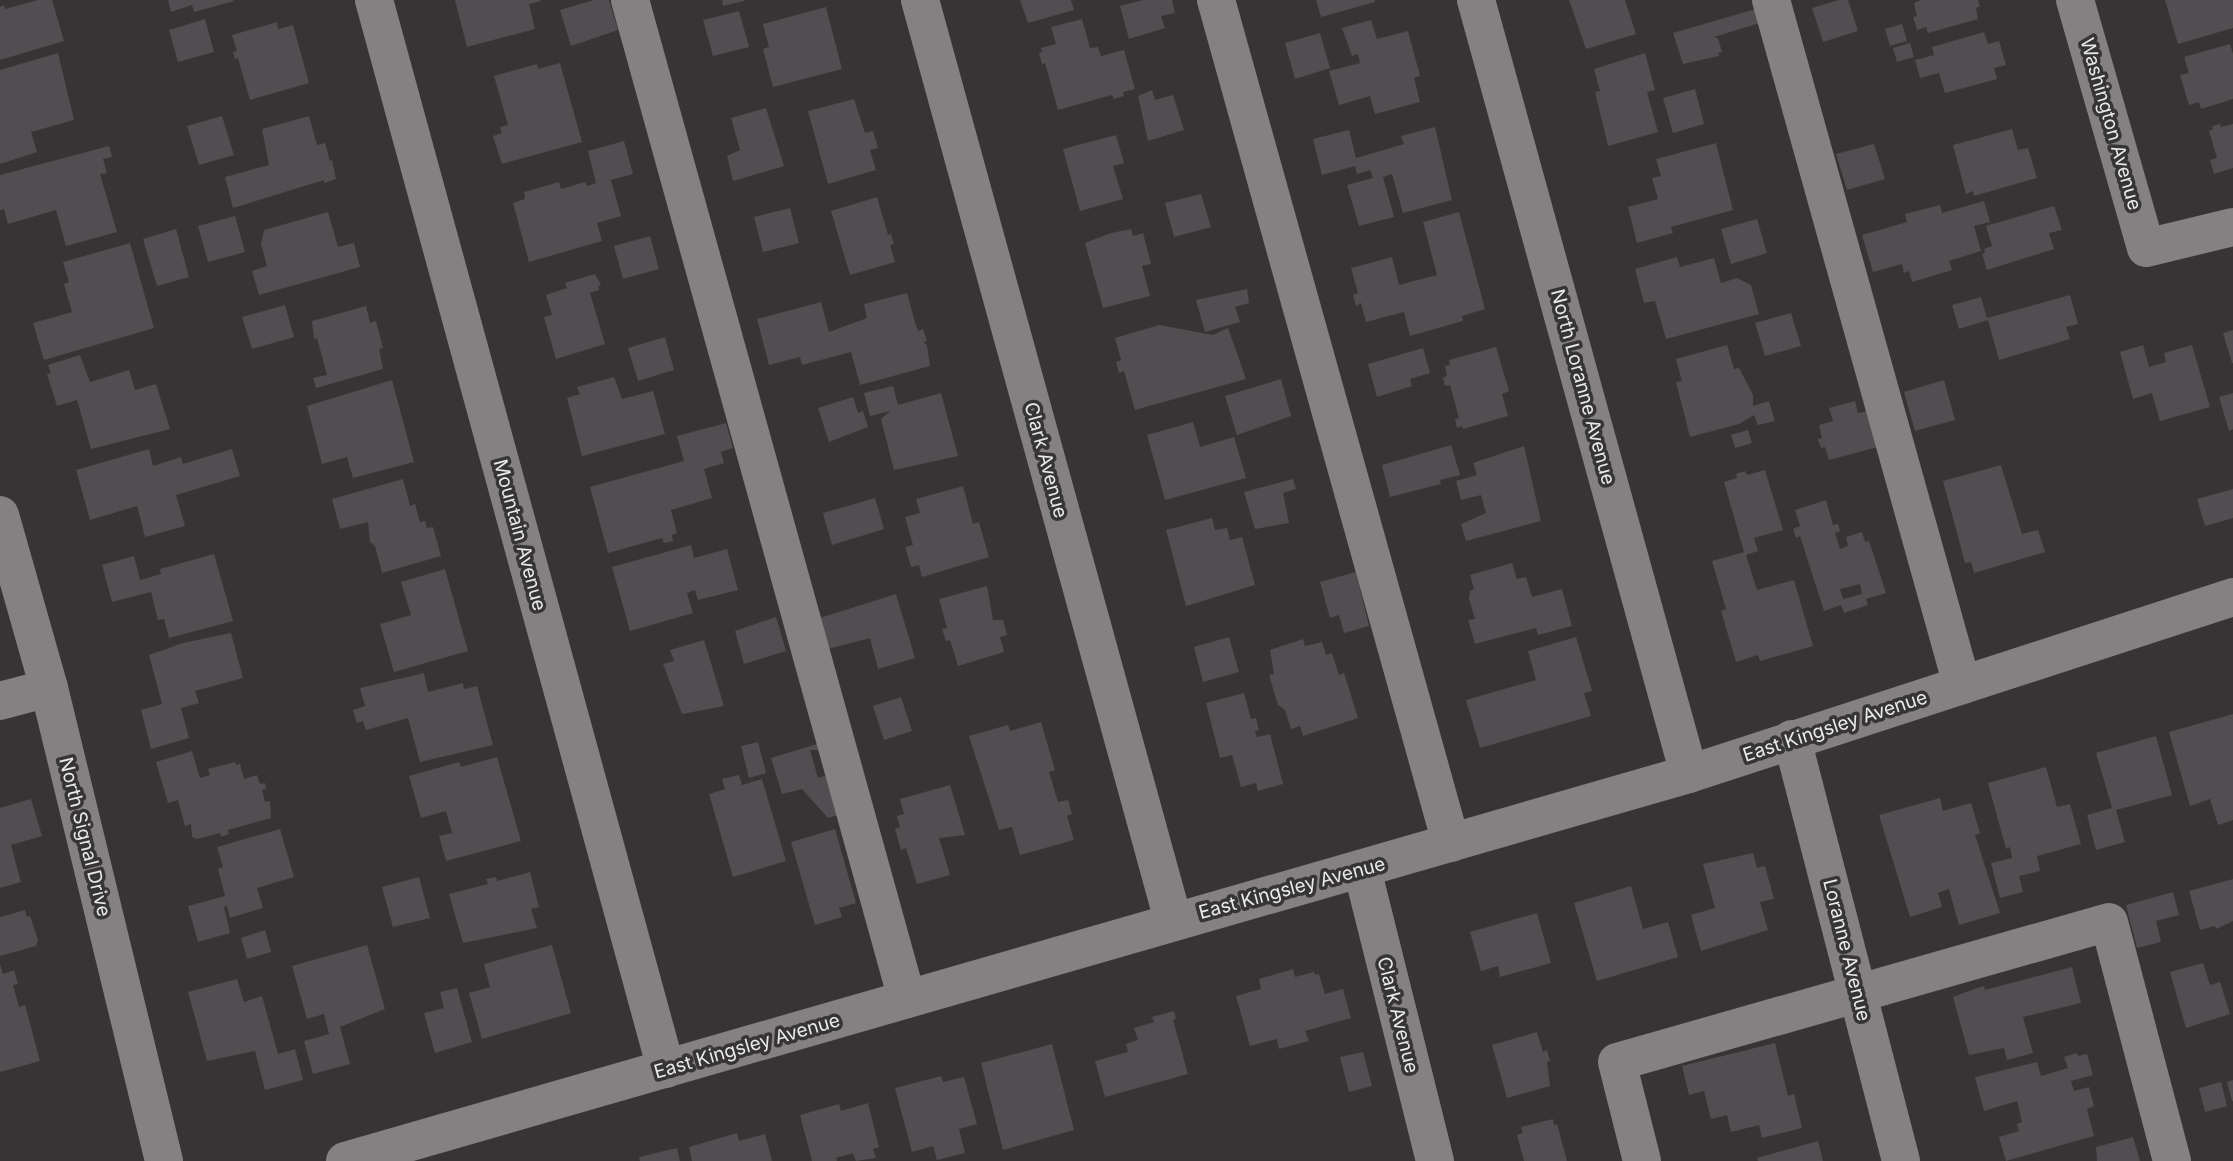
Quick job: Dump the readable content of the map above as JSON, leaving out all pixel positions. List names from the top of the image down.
{
  "streets": {
    "street": [
      "Washington Avenue",
      "North Loranne Avenue",
      "Clark Avenue",
      "Mountain Avenue",
      "East Kingsley Avenue",
      "North Signal Drive",
      "Loranne Avenue"
    ]
  },
  "crossings": [
    ["North Loranne Avenue", "East Kingsley Avenue"],
    ["Clark Avenue", "East Kingsley Avenue"],
    ["Mountain Avenue", "East Kingsley Avenue"],
    ["East Kingsley Avenue", "Loranne Avenue"]
  ]
}
